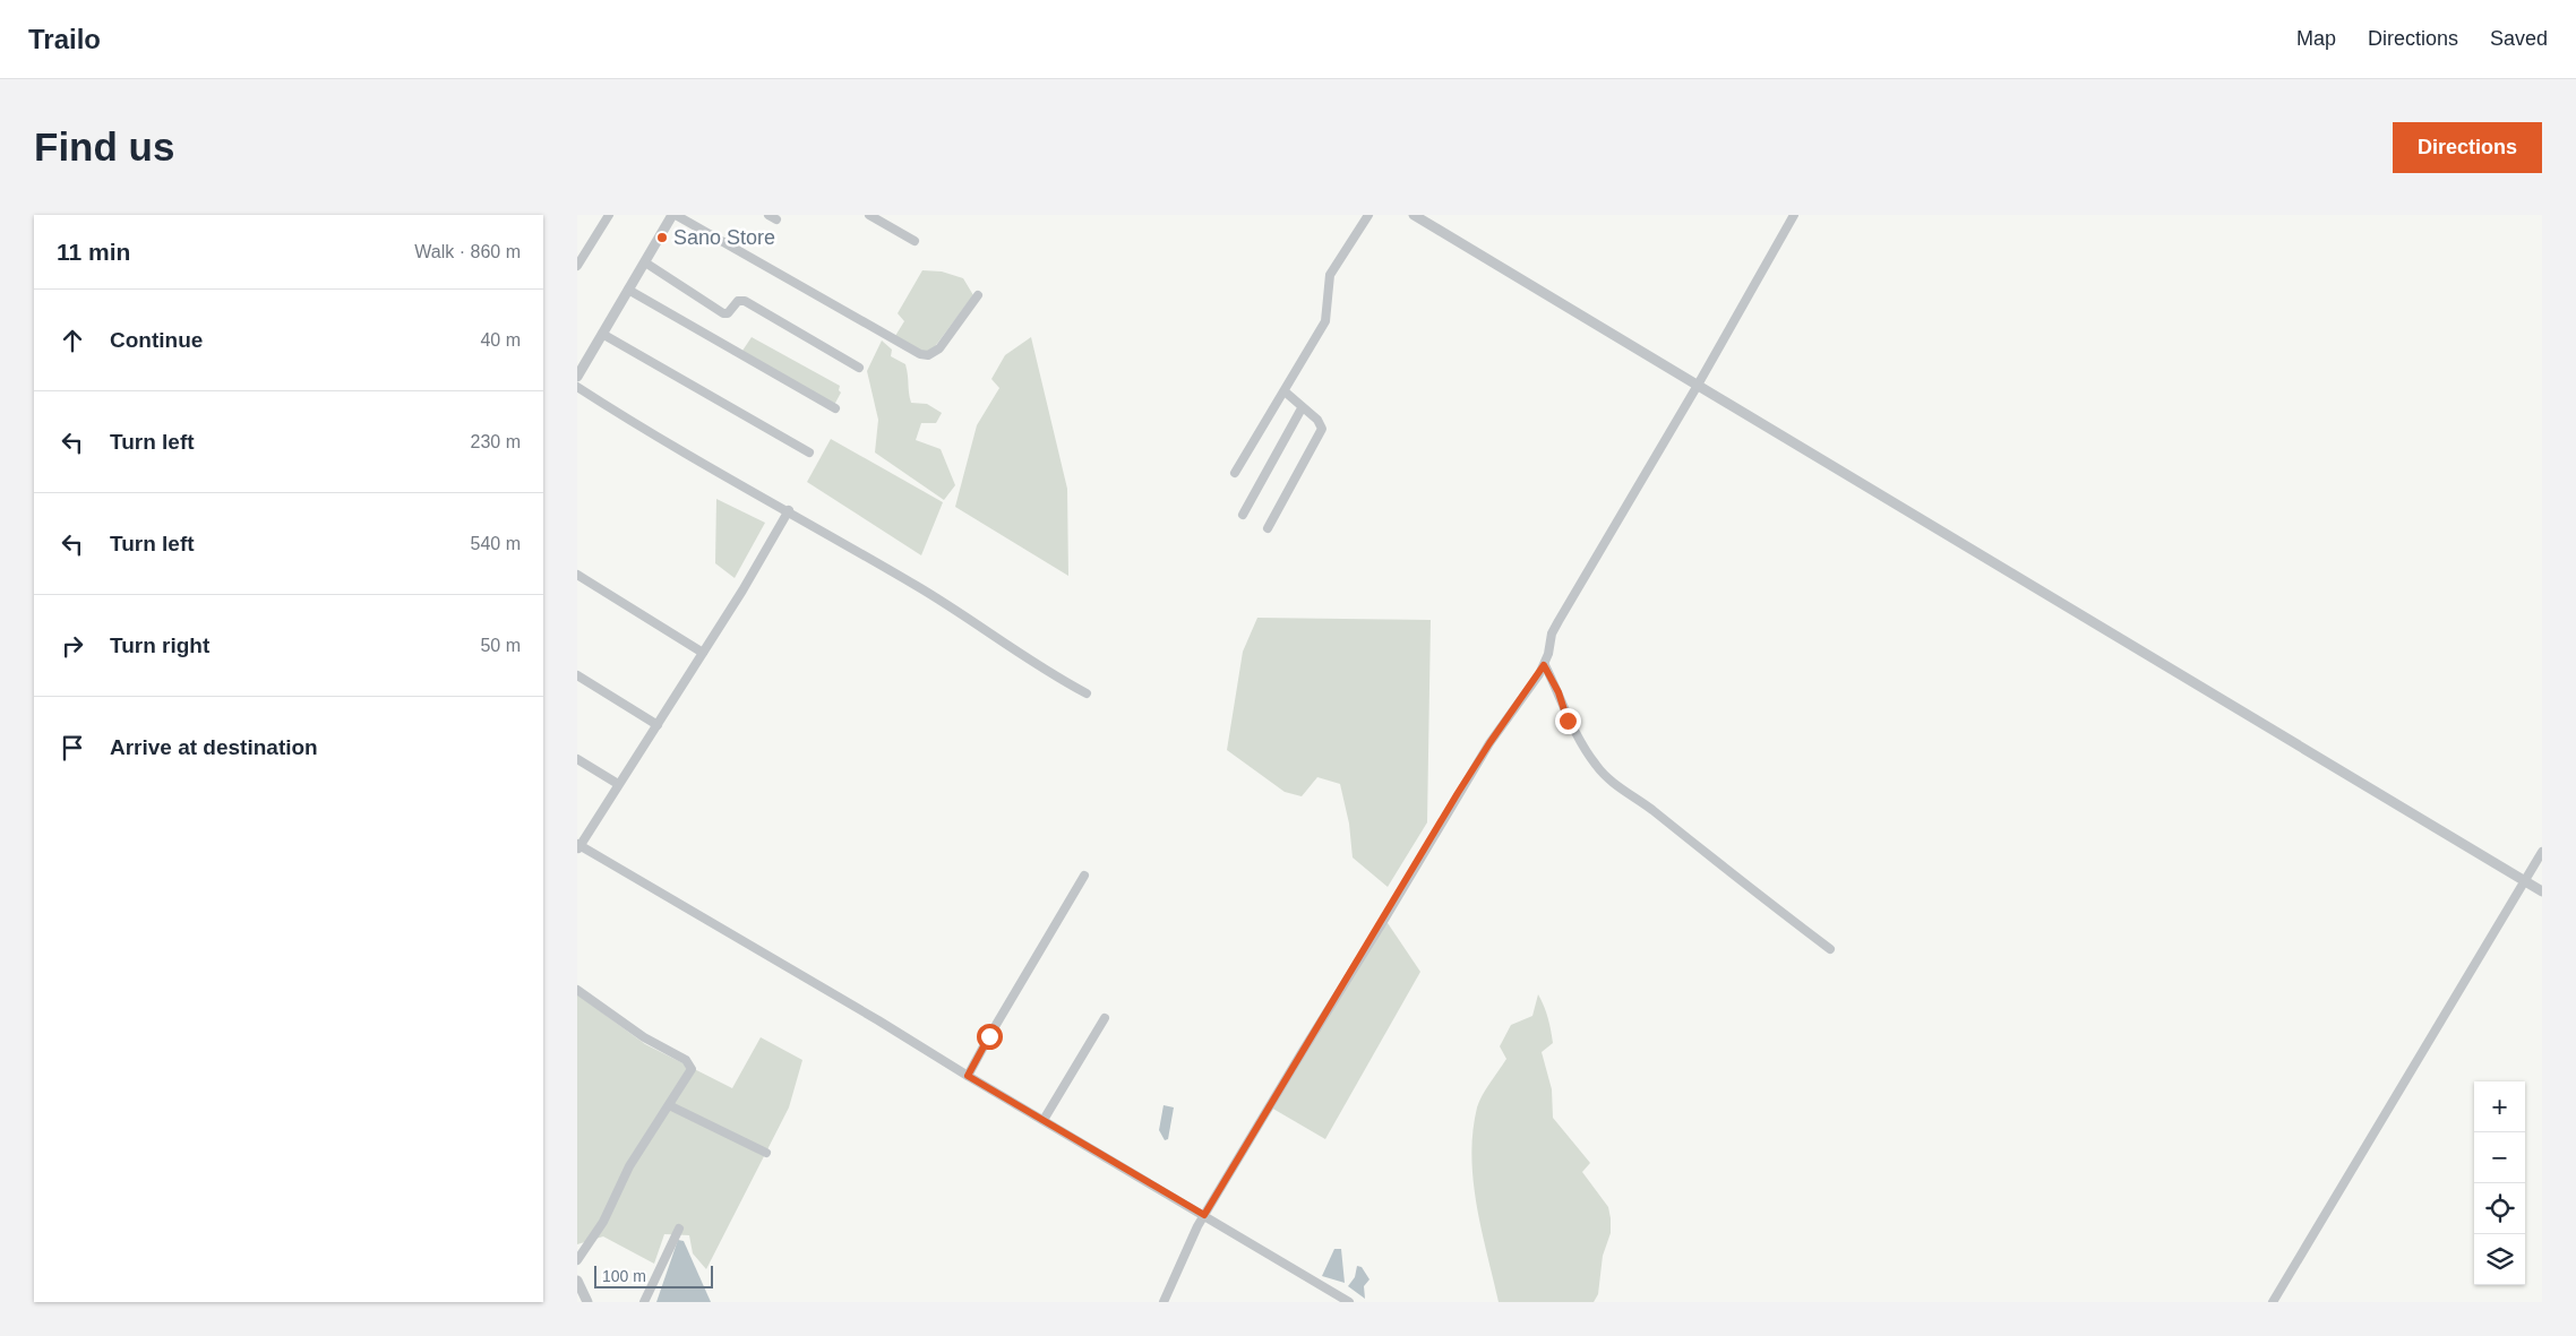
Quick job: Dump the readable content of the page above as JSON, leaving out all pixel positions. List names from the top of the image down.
{
  "places": ["Sano Store"],
  "scale_bar": "100 m",
  "page": {
    "header": "Trailo",
    "nav": ["Map", "Directions", "Saved"],
    "buttons": "Directions",
    "title": "Find us",
    "heading": ["11 min", "Walk · 860 m"],
    "list": [
      ["Continue", "40 m"],
      ["Turn left", "230 m"],
      ["Turn left", "540 m"],
      ["Turn right", "50 m"],
      "Arrive at destination"
    ],
    "map_buttons": ["+", "−"],
    "scale": "100 m"
  }
}
